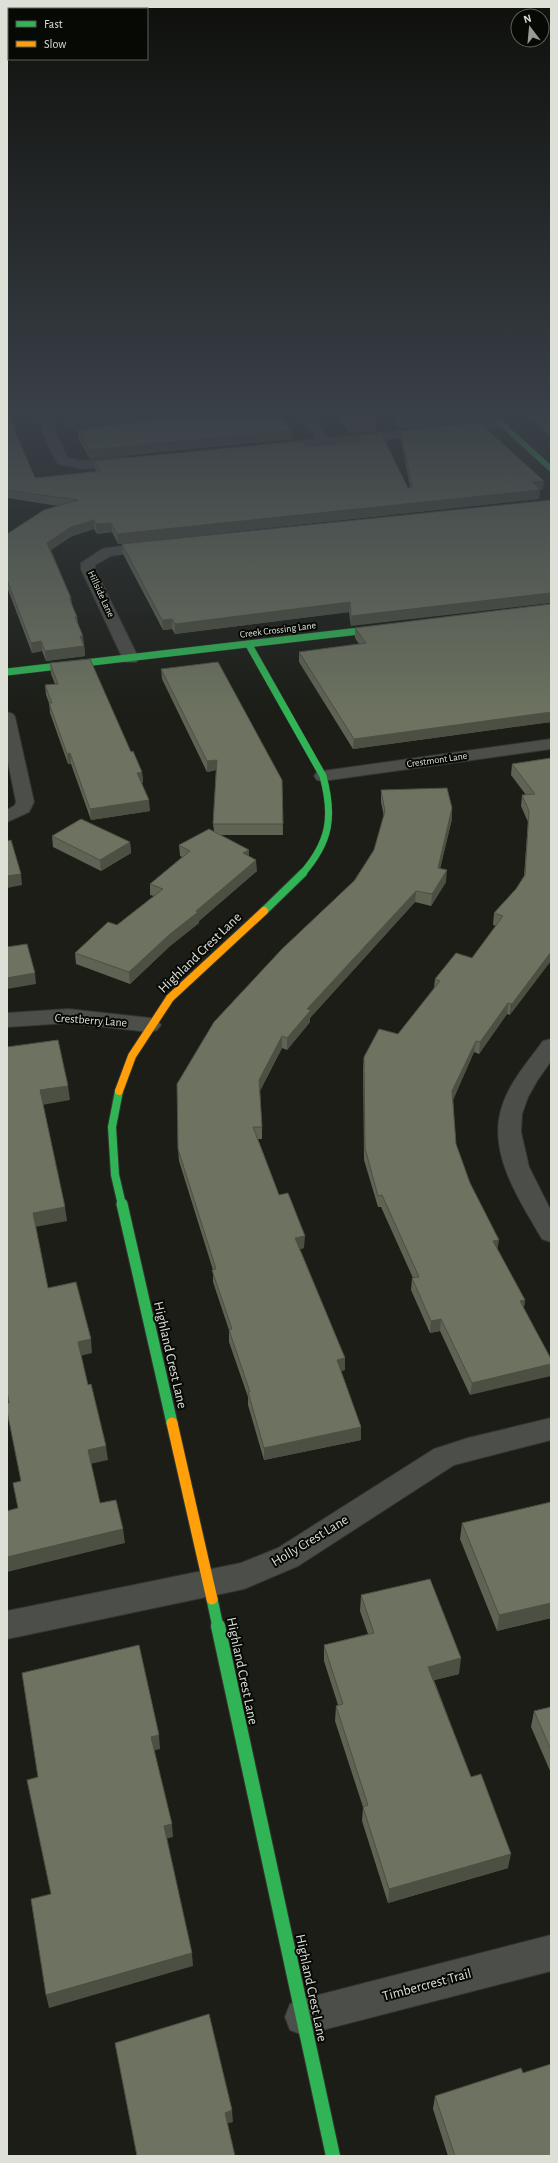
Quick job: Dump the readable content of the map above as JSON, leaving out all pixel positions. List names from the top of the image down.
{
  "streets": {
    "street": [
      "Hillside Lane",
      "Creek Crossing Lane",
      "Crestmont Lane",
      "Highland Crest Lane",
      "Crestberry Lane",
      "Holly Crest Lane",
      "Timbercrest Trail"
    ]
  },
  "crossings": [
    ["Hillside Lane", "Creek Crossing Lane"],
    ["Creek Crossing Lane", "Highland Crest Lane"],
    ["Crestmont Lane", "Highland Crest Lane"],
    ["Highland Crest Lane", "Crestberry Lane"],
    ["Highland Crest Lane", "Holly Crest Lane"],
    ["Highland Crest Lane", "Timbercrest Trail"]
  ],
  "legend": ["Fast", "Slow"],
  "north": "top"
}
